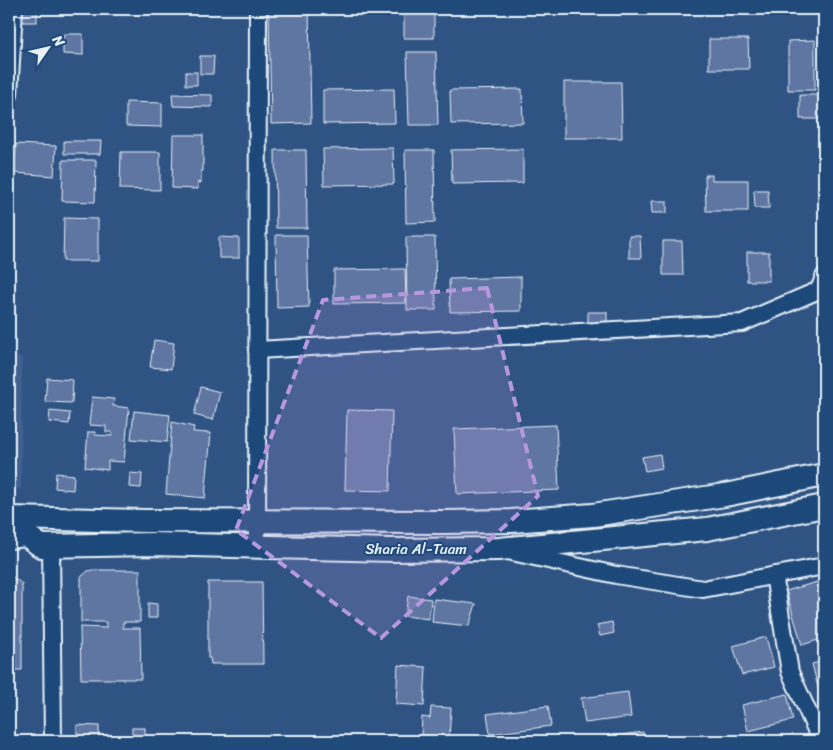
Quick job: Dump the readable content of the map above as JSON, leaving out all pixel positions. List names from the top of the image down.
{
  "streets": {
    "main road": ["Sharia Al-Tuam"]
  },
  "north": "top right"
}
